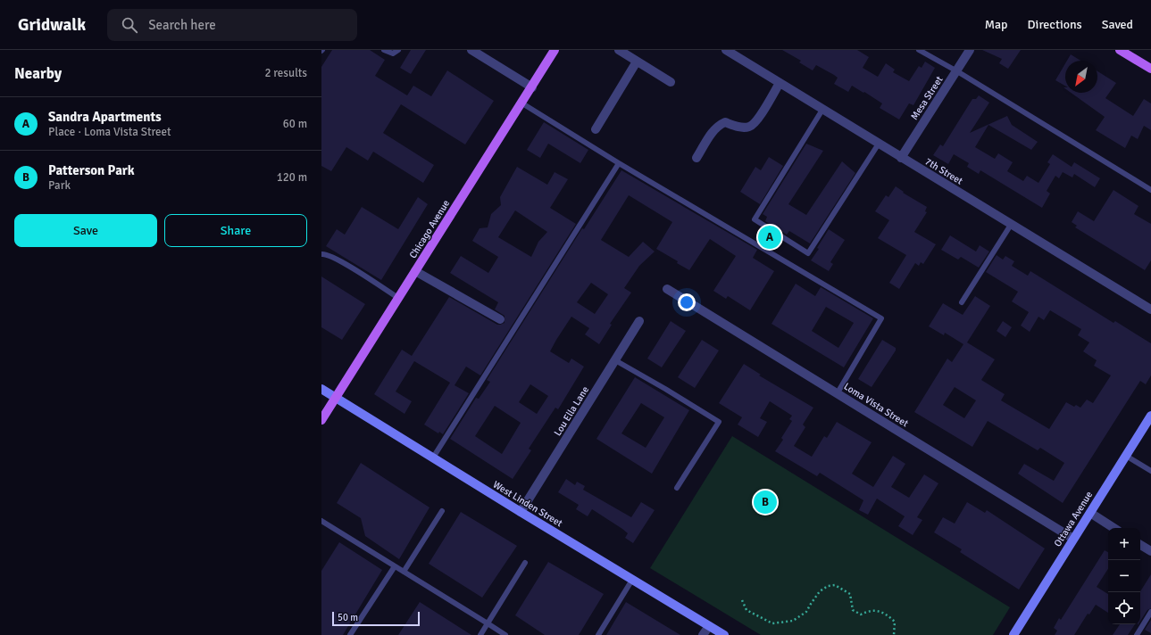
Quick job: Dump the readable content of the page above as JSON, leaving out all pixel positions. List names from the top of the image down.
{
  "streets": {
    "main road": ["Chicago Avenue"],
    "street": [
      "Mesa Street",
      "7th Street",
      "Loma Vista Street",
      "Lou Ella Lane",
      "West Linden Street",
      "Ottawa Avenue"
    ]
  },
  "crossings": [
    ["Mesa Street", "7th Street"],
    ["Chicago Avenue", "West Linden Street"],
    ["Loma Vista Street", "Ottawa Avenue"],
    ["Lou Ella Lane", "West Linden Street"]
  ],
  "scale_bar": "50 m",
  "north": "bottom left",
  "page": {
    "header": "Gridwalk",
    "search": "Search here",
    "nav": ["Map", "Directions", "Saved"],
    "heading": ["Nearby", "2 results"],
    "list": [
      {
        "mark": "A",
        "name": "Sandra Apartments",
        "note": "Place · Loma Vista Street",
        "value": "60 m"
      },
      {
        "mark": "B",
        "name": "Patterson Park",
        "note": "Park",
        "value": "120 m"
      }
    ],
    "buttons": ["Save", "Share"],
    "pins": ["A", "B"],
    "map_buttons": ["+", "−"],
    "scale": "50 m"
  }
}
